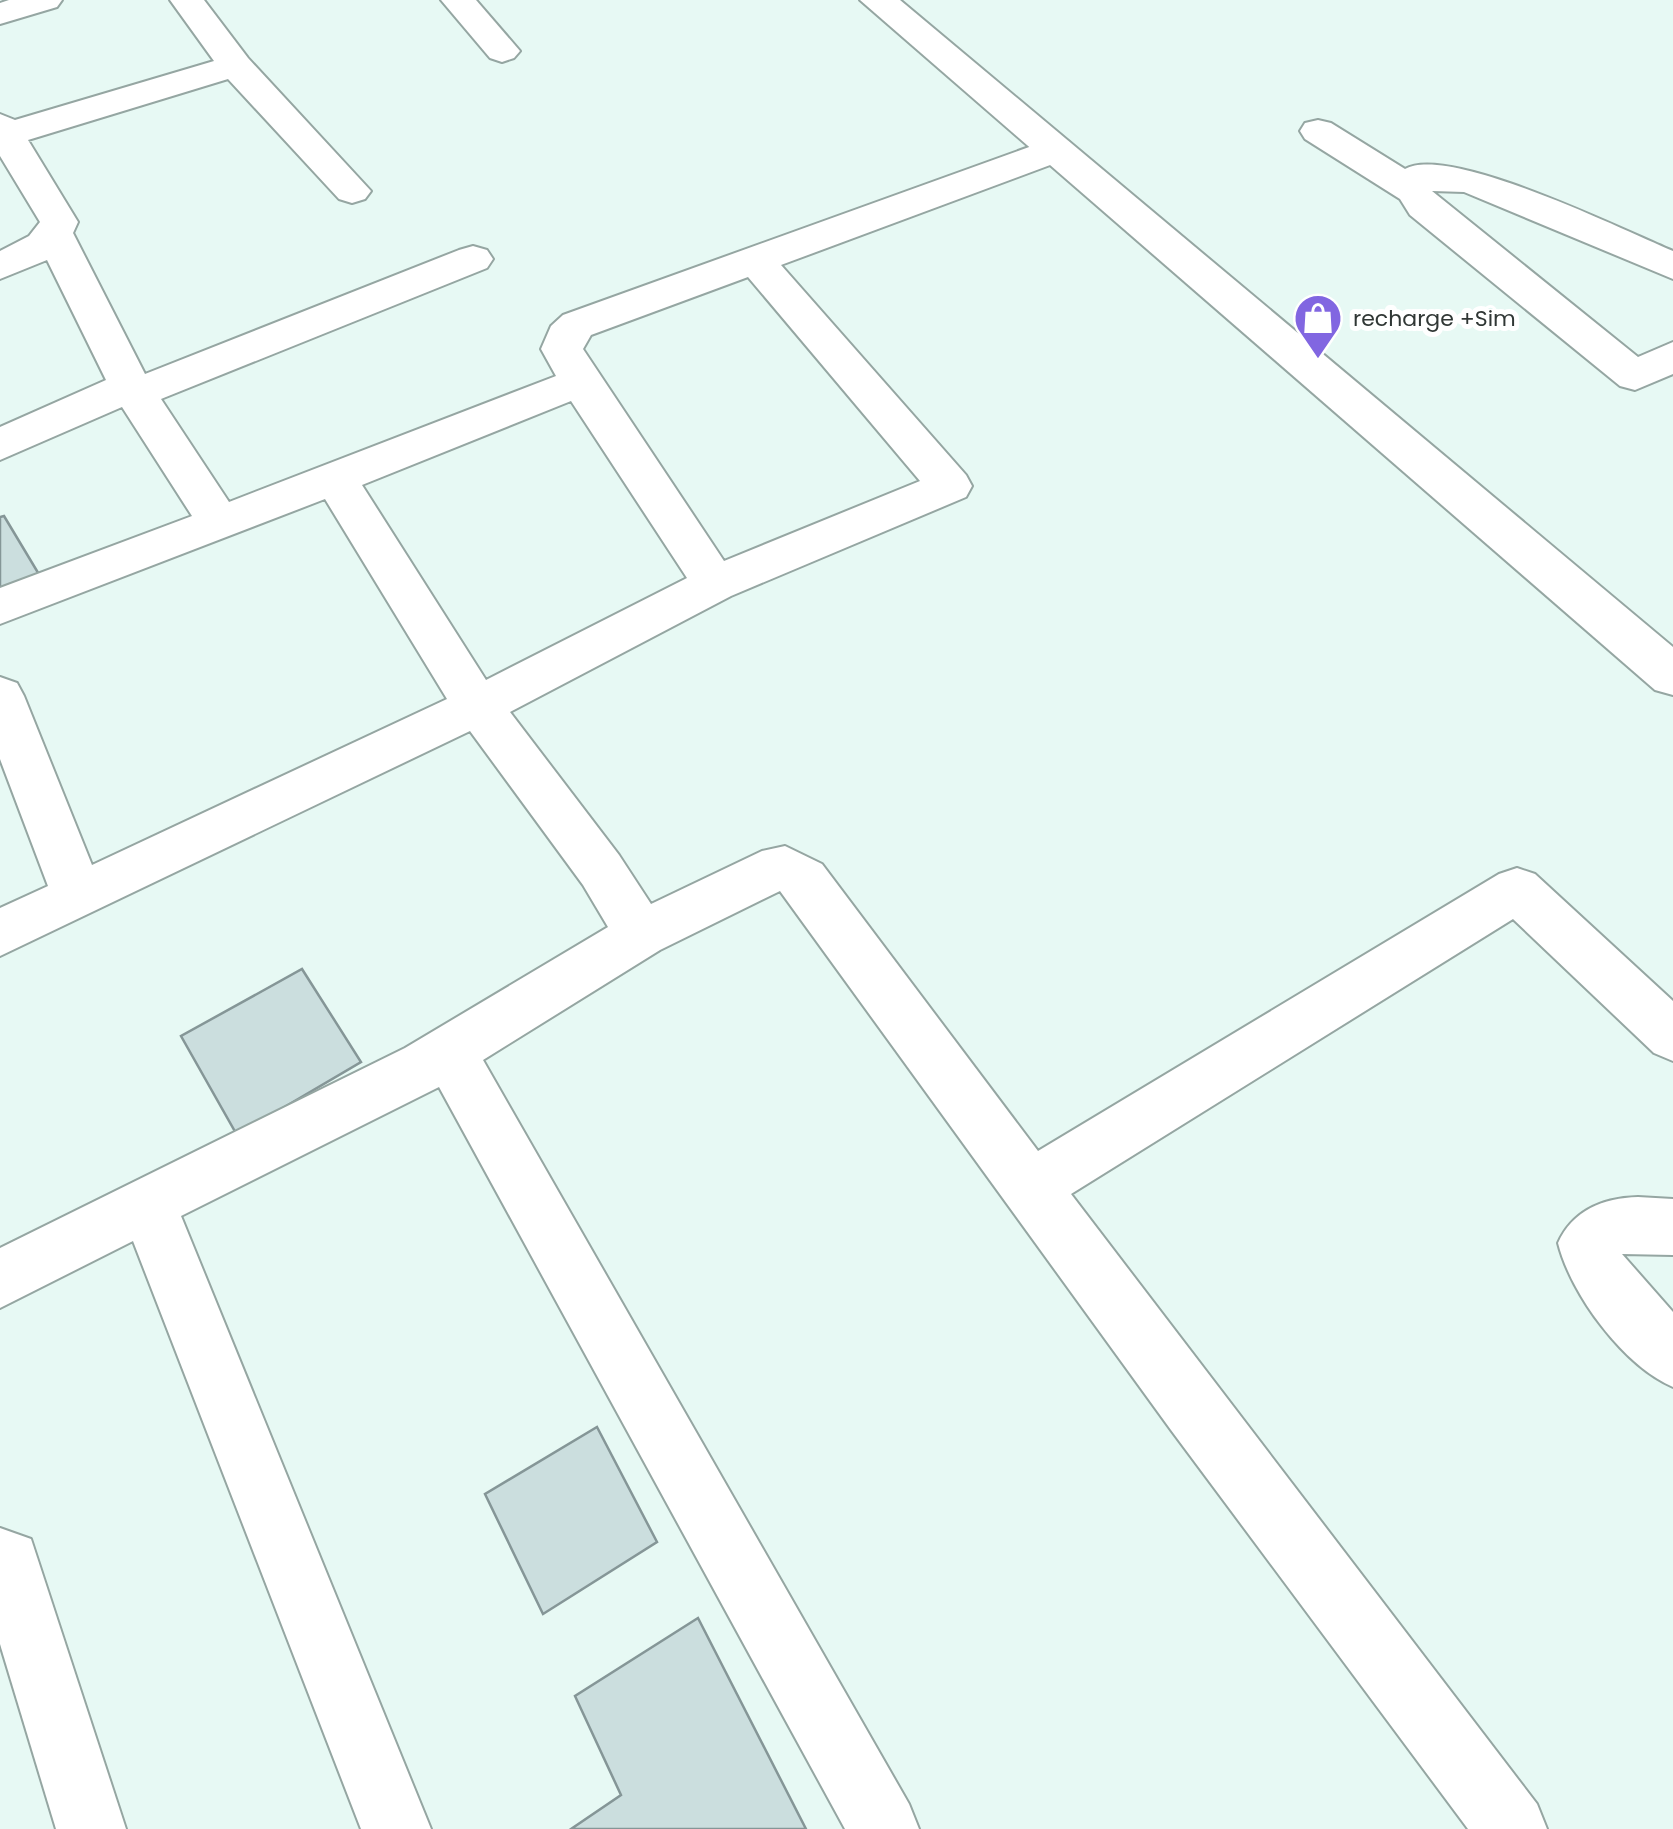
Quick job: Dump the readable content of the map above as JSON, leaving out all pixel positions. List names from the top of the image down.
{
  "places": {
    "shop": ["recharge +Sim"]
  }
}
